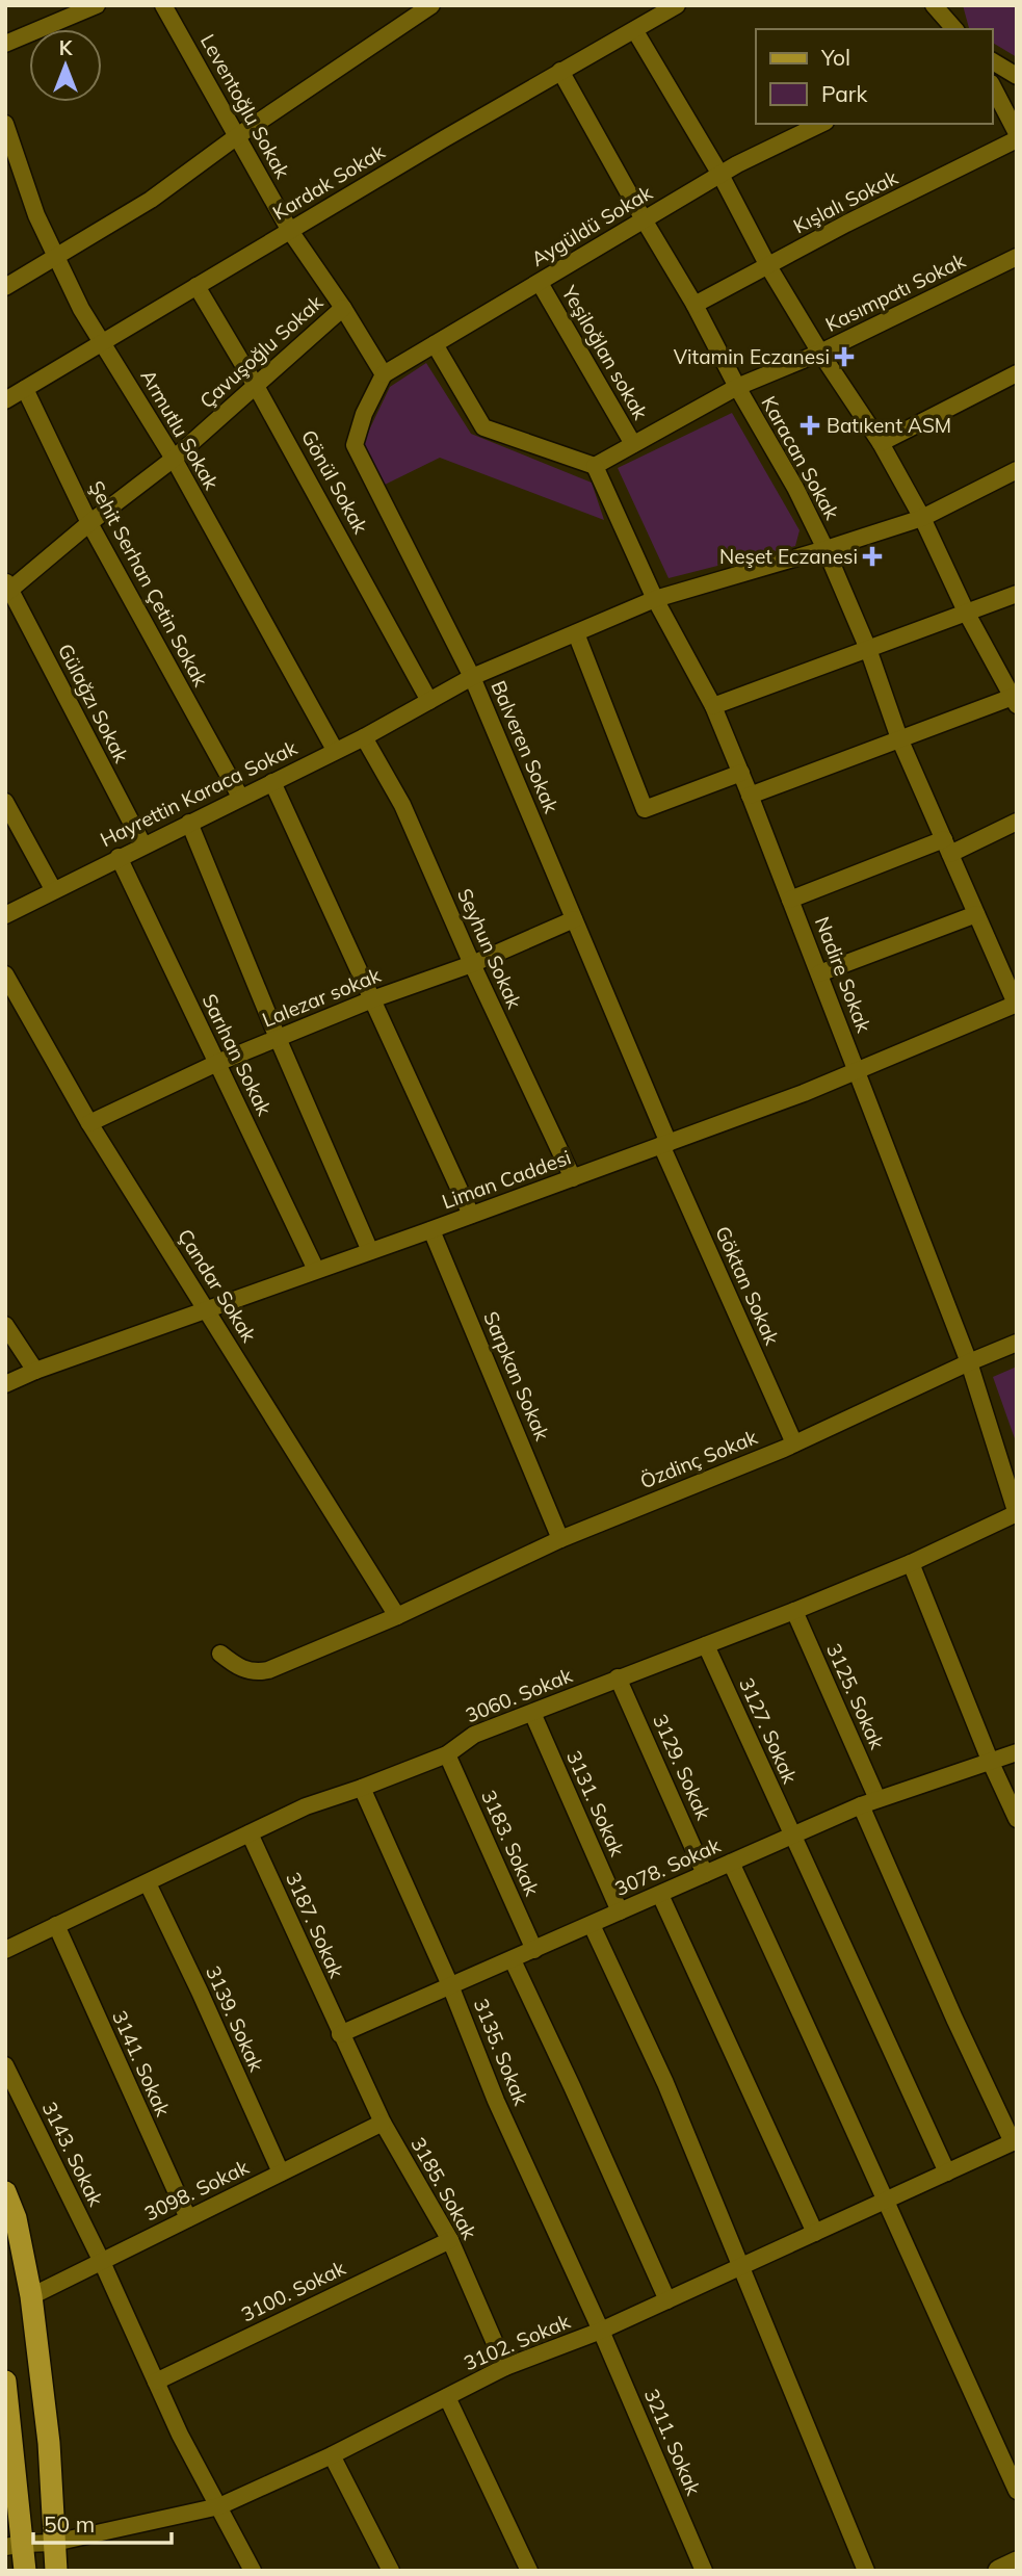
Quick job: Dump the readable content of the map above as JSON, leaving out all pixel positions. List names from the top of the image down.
{
  "streets": {
    "street": [
      "Leventoğlu Sokak",
      "Kardak Sokak",
      "Kışlalı Sokak",
      "Aygüldü Sokak",
      "Kasımpatı Sokak",
      "Çavuşoğlu Sokak",
      "Yeşiloğlan sokak",
      "Armutlu Sokak",
      "Karacan Sokak",
      "Gönül Sokak",
      "Şehit Serhan Çetin Sokak",
      "Gülağzı Sokak",
      "Balveren Sokak",
      "Hayrettin Karaca Sokak",
      "Seyhun Sokak",
      "Nadire Sokak",
      "Lalezar sokak",
      "Sarıhan Sokak",
      "Liman Caddesi",
      "Çandar Sokak",
      "Göktan Sokak",
      "Sarpkan Sokak",
      "Özdinç Sokak",
      "3060. Sokak",
      "3125. Sokak",
      "3127. Sokak",
      "3129. Sokak",
      "3131. Sokak",
      "3183. Sokak",
      "3078. Sokak",
      "3187. Sokak",
      "3139. Sokak",
      "3135. Sokak",
      "3141. Sokak",
      "3143. Sokak",
      "3185. Sokak",
      "3098. Sokak",
      "3100. Sokak",
      "3102. Sokak",
      "3211. Sokak"
    ]
  },
  "crossings": [
    ["Leventoğlu Sokak", "Kardak Sokak"],
    ["Leventoğlu Sokak", "Aygüldü Sokak"],
    ["Leventoğlu Sokak", "Çavuşoğlu Sokak"],
    ["Leventoğlu Sokak", "Balveren Sokak"],
    ["Kardak Sokak", "Armutlu Sokak"],
    ["Kardak Sokak", "Karacan Sokak"],
    ["Kardak Sokak", "Gönül Sokak"],
    ["Kardak Sokak", "Şehit Serhan Çetin Sokak"],
    ["Kışlalı Sokak", "Karacan Sokak"],
    ["Aygüldü Sokak", "Yeşiloğlan sokak"],
    ["Aygüldü Sokak", "Karacan Sokak"],
    ["Aygüldü Sokak", "Balveren Sokak"],
    ["Kasımpatı Sokak", "Yeşiloğlan sokak"],
    ["Kasımpatı Sokak", "Karacan Sokak"],
    ["Kasımpatı Sokak", "Nadire Sokak"],
    ["Çavuşoğlu Sokak", "Armutlu Sokak"],
    ["Çavuşoğlu Sokak", "Gönül Sokak"],
    ["Çavuşoğlu Sokak", "Şehit Serhan Çetin Sokak"],
    ["Çavuşoğlu Sokak", "Gülağzı Sokak"],
    ["Armutlu Sokak", "Hayrettin Karaca Sokak"],
    ["Karacan Sokak", "Liman Caddesi"],
    ["Gönül Sokak", "Hayrettin Karaca Sokak"],
    ["Şehit Serhan Çetin Sokak", "Hayrettin Karaca Sokak"],
    ["Gülağzı Sokak", "Hayrettin Karaca Sokak"],
    ["Balveren Sokak", "Hayrettin Karaca Sokak"],
    ["Balveren Sokak", "Lalezar sokak"],
    ["Balveren Sokak", "Liman Caddesi"],
    ["Balveren Sokak", "Göktan Sokak"],
    ["Hayrettin Karaca Sokak", "Seyhun Sokak"],
    ["Hayrettin Karaca Sokak", "Sarıhan Sokak"],
    ["Seyhun Sokak", "Lalezar sokak"],
    ["Seyhun Sokak", "Liman Caddesi"],
    ["Nadire Sokak", "Liman Caddesi"],
    ["Nadire Sokak", "Özdinç Sokak"],
    ["Nadire Sokak", "3060. Sokak"],
    ["Lalezar sokak", "Sarıhan Sokak"],
    ["Lalezar sokak", "Çandar Sokak"],
    ["Sarıhan Sokak", "Liman Caddesi"],
    ["Liman Caddesi", "Çandar Sokak"],
    ["Liman Caddesi", "Göktan Sokak"],
    ["Liman Caddesi", "Sarpkan Sokak"],
    ["Çandar Sokak", "Özdinç Sokak"],
    ["Göktan Sokak", "Özdinç Sokak"],
    ["Sarpkan Sokak", "Özdinç Sokak"],
    ["3060. Sokak", "3125. Sokak"],
    ["3060. Sokak", "3127. Sokak"],
    ["3060. Sokak", "3129. Sokak"],
    ["3060. Sokak", "3131. Sokak"],
    ["3060. Sokak", "3183. Sokak"],
    ["3060. Sokak", "3187. Sokak"],
    ["3060. Sokak", "3139. Sokak"],
    ["3060. Sokak", "3135. Sokak"],
    ["3060. Sokak", "3141. Sokak"],
    ["3125. Sokak", "3078. Sokak"],
    ["3127. Sokak", "3078. Sokak"],
    ["3127. Sokak", "3102. Sokak"],
    ["3129. Sokak", "3078. Sokak"],
    ["3131. Sokak", "3078. Sokak"],
    ["3183. Sokak", "3078. Sokak"],
    ["3078. Sokak", "3187. Sokak"],
    ["3078. Sokak", "3135. Sokak"],
    ["3078. Sokak", "3185. Sokak"],
    ["3187. Sokak", "3185. Sokak"],
    ["3139. Sokak", "3098. Sokak"],
    ["3135. Sokak", "3102. Sokak"],
    ["3135. Sokak", "3211. Sokak"],
    ["3141. Sokak", "3098. Sokak"],
    ["3143. Sokak", "3098. Sokak"],
    ["3143. Sokak", "3100. Sokak"],
    ["3143. Sokak", "3102. Sokak"],
    ["3185. Sokak", "3098. Sokak"],
    ["3185. Sokak", "3100. Sokak"],
    ["3185. Sokak", "3102. Sokak"],
    ["3102. Sokak", "3211. Sokak"]
  ],
  "places": {
    "health": ["Vitamin Eczanesi", "Batıkent ASM", "Neşet Eczanesi"]
  },
  "legend": ["Yol", "Park"],
  "scale_bar": "50 m",
  "north": "top"
}
